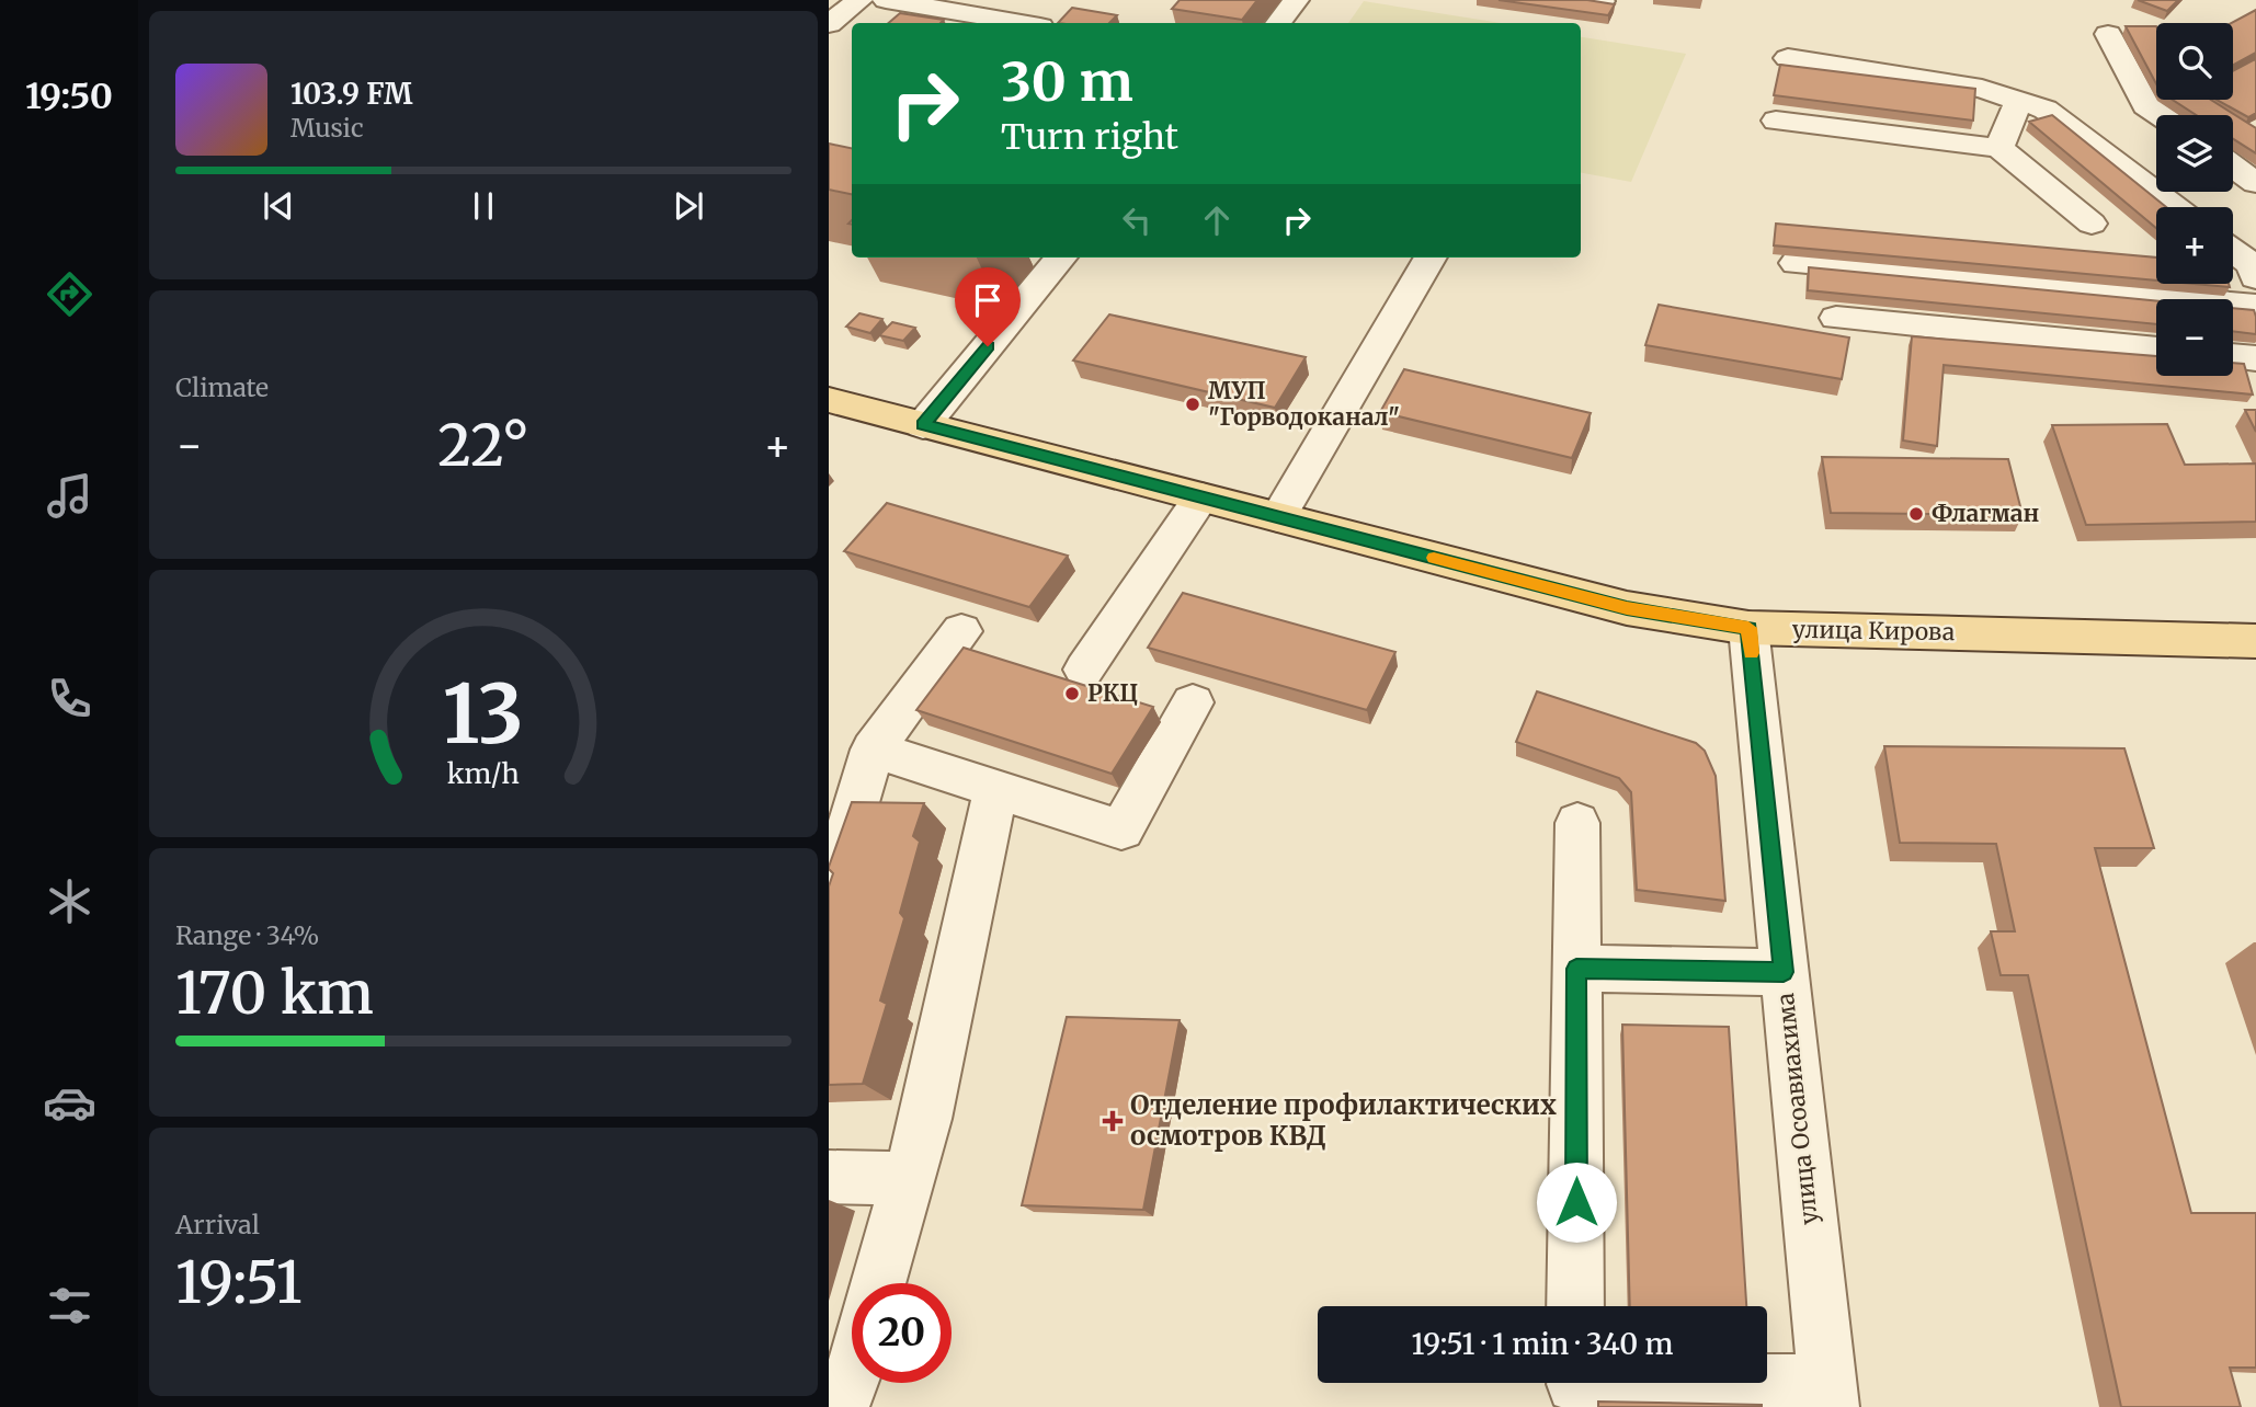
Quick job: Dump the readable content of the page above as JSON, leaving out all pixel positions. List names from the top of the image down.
{
  "streets": {
    "main road": ["улица Кирова"],
    "street": ["улица Осоавиахима"]
  },
  "crossings": [
    ["улица Кирова", "улица Осоавиахима"]
  ],
  "places": {
    "other": ["МУП \"Горводоканал\"", "Флагман", "РКЦ"],
    "health": ["Отделение профилактических осмотров КВД"]
  },
  "page": {
    "tabs": "19:50",
    "map_buttons": ["+", "−"],
    "turn": ["30 m", "Turn right"],
    "song": ["103.9 FM", "Music"],
    "tile": [
      "Climate",
      ["Range · 34%", "170 km"],
      ["Arrival", "19:51"]
    ],
    "heat": ["−", "22°", "+"],
    "limit": "20",
    "trip": "19:51 · 1 min · 340 m",
    "gauge": ["13", "km/h"]
  }
}
